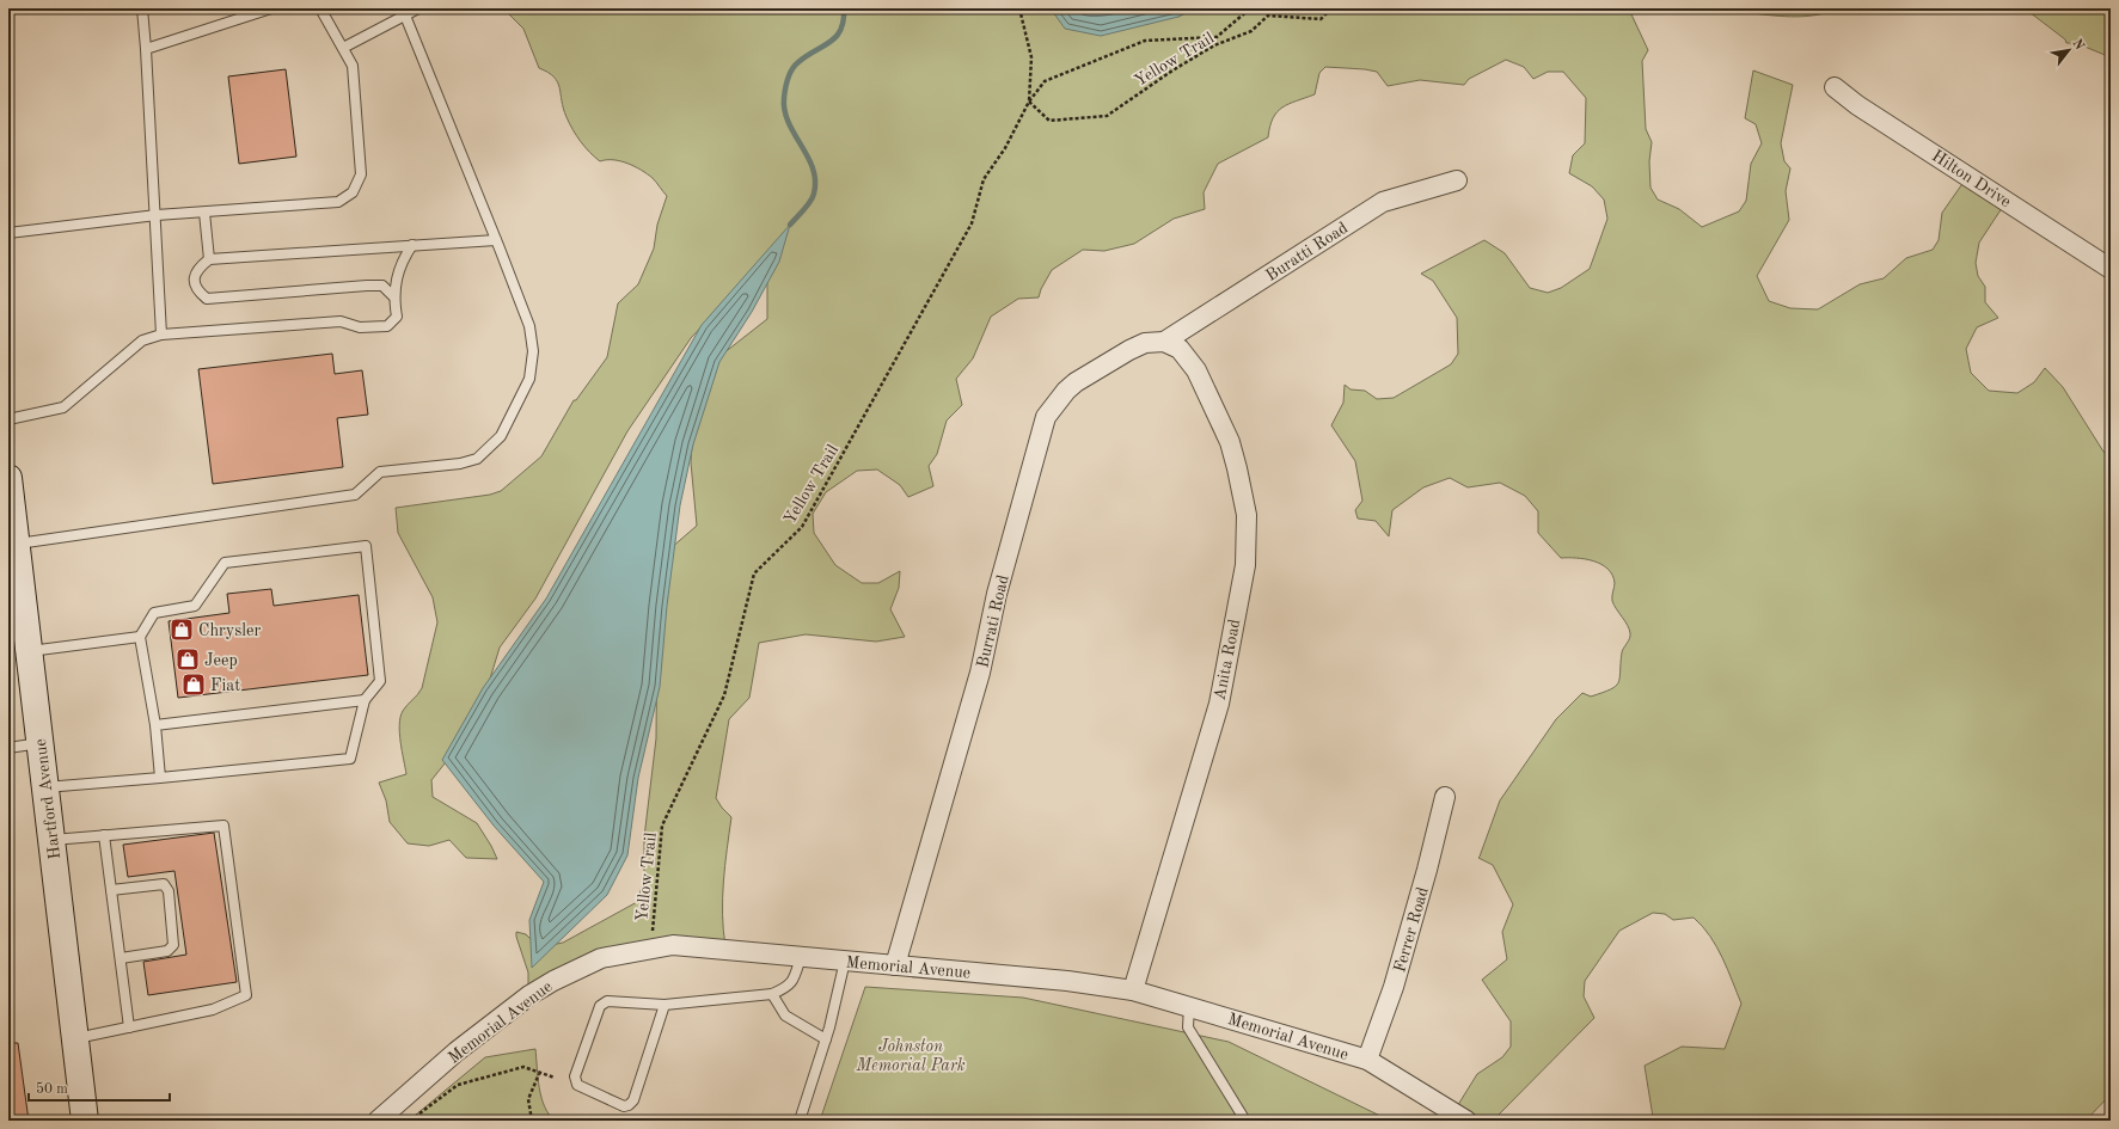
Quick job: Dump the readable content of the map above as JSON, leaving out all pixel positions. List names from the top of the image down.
{
  "streets": {
    "main road": ["Hartford Avenue"],
    "street": [
      "Hilton Drive",
      "Buratti Road",
      "Burrati Road",
      "Anita Road",
      "Ferrer Road",
      "Memorial Avenue"
    ],
    "path": ["Yellow Trail"]
  },
  "crossings": [
    ["Yellow Trail", "Memorial Avenue"],
    ["Buratti Road", "Burrati Road"],
    ["Buratti Road", "Anita Road"],
    ["Burrati Road", "Anita Road"],
    ["Burrati Road", "Memorial Avenue"],
    ["Anita Road", "Memorial Avenue"],
    ["Ferrer Road", "Memorial Avenue"]
  ],
  "parks": ["Johnston Memorial Park"],
  "places": {
    "shop": ["Chrysler", "Jeep", "Fiat"]
  },
  "scale_bar": "50 m",
  "north": "top right"
}
